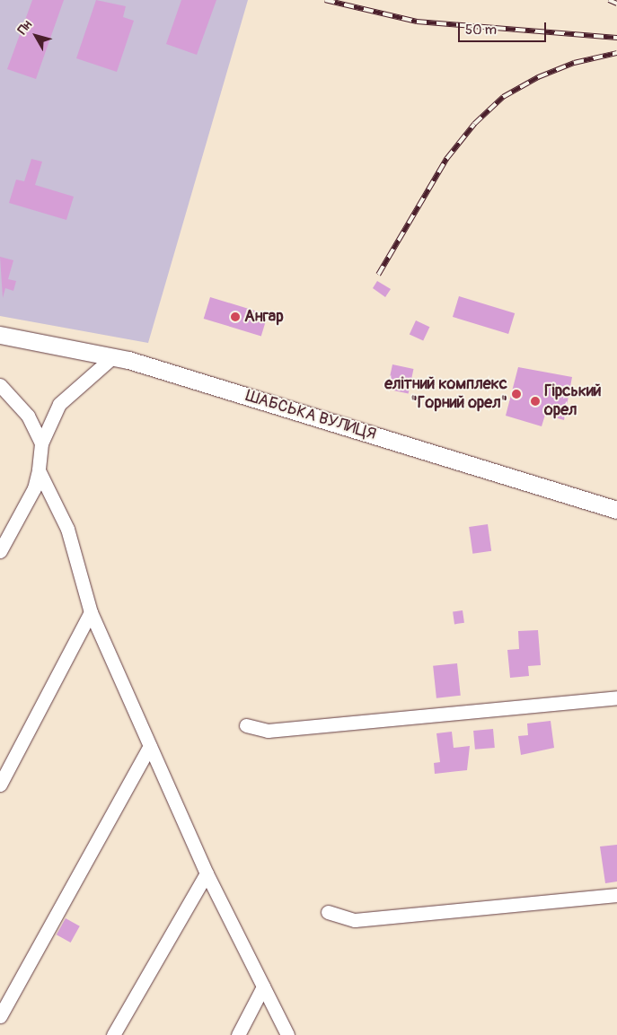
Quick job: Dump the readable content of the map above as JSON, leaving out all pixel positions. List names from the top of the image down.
{
  "streets": {
    "main road": ["ШАБСЬКА ВУЛИЦЯ"]
  },
  "places": ["Ангар", "елітний комплекс \"Горний орел\"", "Гірський орел"],
  "scale_bar": "50 m",
  "north": "top left"
}
